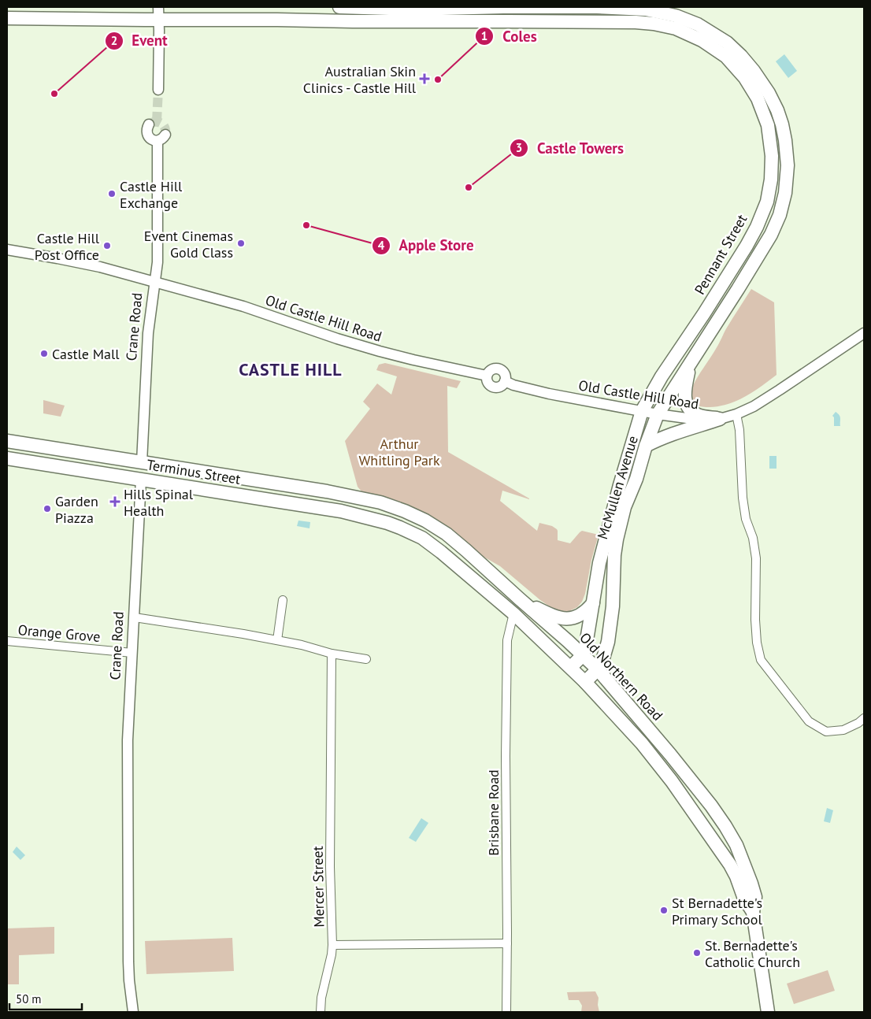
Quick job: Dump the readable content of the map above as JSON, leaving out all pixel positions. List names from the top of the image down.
{
  "streets": {
    "main road": [
      "Pennant Street",
      "Crane Road",
      "Terminus Street",
      "McMullen Avenue",
      "Old Northern Road"
    ],
    "street": [
      "Old Castle Hill Road",
      "Orange Grove",
      "Brisbane Road",
      "Mercer Street"
    ]
  },
  "crossings": [
    ["Pennant Street", "Old Castle Hill Road"],
    ["Pennant Street", "McMullen Avenue"],
    ["Old Castle Hill Road", "Crane Road"],
    ["Old Castle Hill Road", "McMullen Avenue"],
    ["Crane Road", "Terminus Street"],
    ["Crane Road", "Orange Grove"],
    ["Terminus Street", "Old Northern Road"],
    ["McMullen Avenue", "Old Northern Road"],
    ["Old Northern Road", "Brisbane Road"],
    ["Brisbane Road", "Mercer Street"]
  ],
  "districts": ["CASTLE HILL"],
  "parks": ["Arthur Whitling Park"],
  "places": {
    "health": ["Australian Skin Clinics - Castle Hill", "Hills Spinal Health"],
    "other": [
      "Coles",
      "Event",
      "Castle Towers",
      "Castle Hill Exchange",
      "Apple Store",
      "Event Cinemas Gold Class",
      "Castle Hill Post Office",
      "Castle Mall",
      "Garden Piazza",
      "St Bernadette's Primary School",
      "St. Bernadette's Catholic Church"
    ]
  },
  "scale_bar": "50 m"
}
